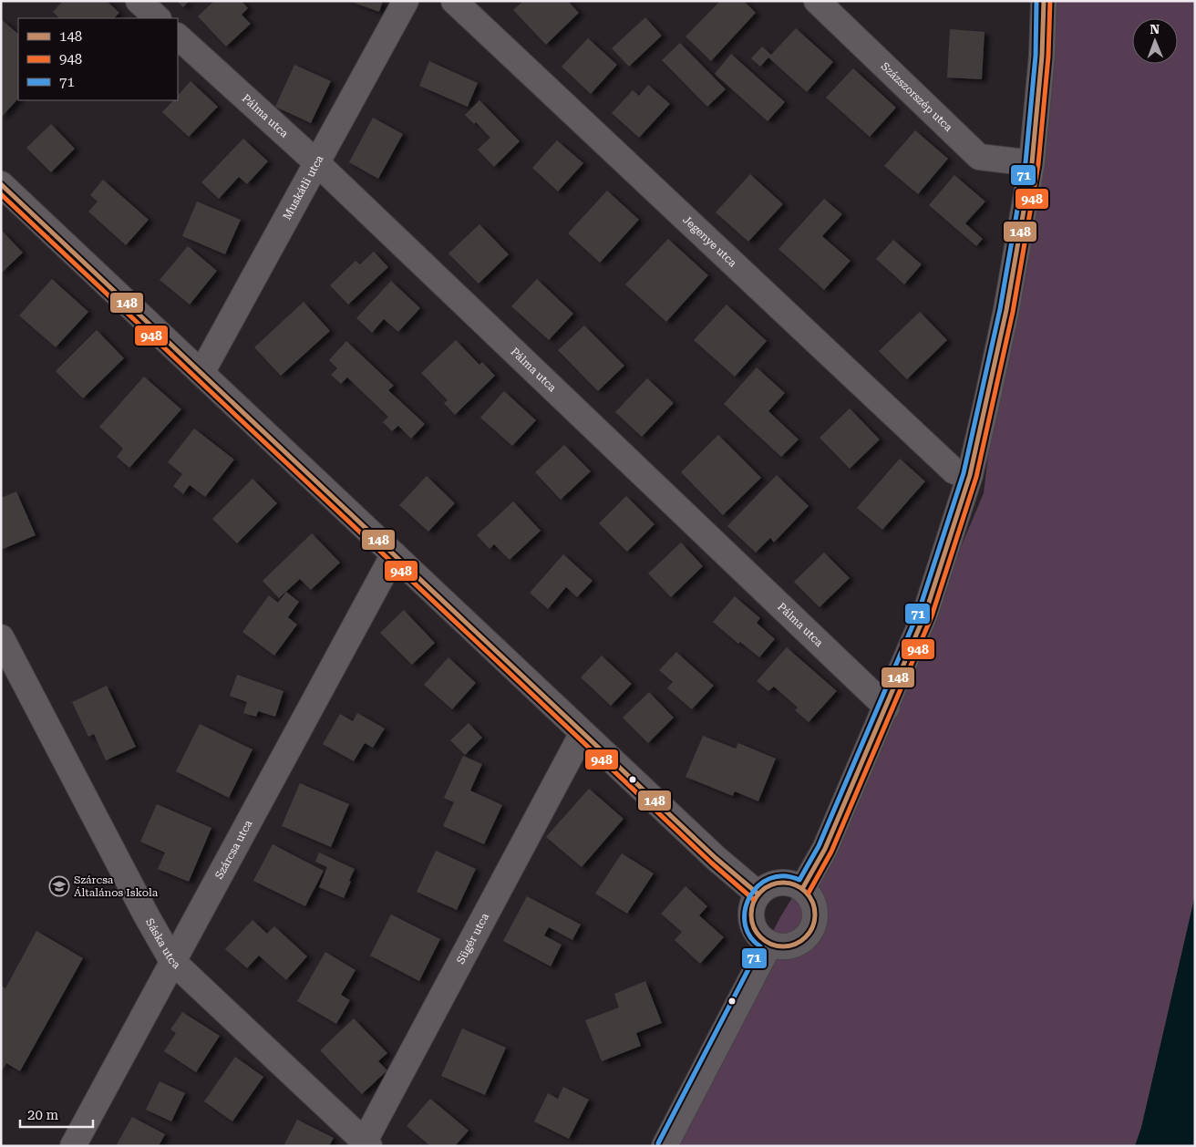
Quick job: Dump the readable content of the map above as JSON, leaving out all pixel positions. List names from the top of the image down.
{
  "streets": {
    "street": [
      "Százszorszép utca",
      "Pálma utca",
      "Muskátli utca",
      "Jegenye utca",
      "Szárcsa utca",
      "Sügér utca",
      "Sáska utca"
    ]
  },
  "crossings": [
    ["Pálma utca", "Muskátli utca"],
    ["Szárcsa utca", "Sáska utca"],
    ["Sügér utca", "Sáska utca"]
  ],
  "places": {
    "school or university": ["Szárcsa Általános Iskola"]
  },
  "lines": ["transit line 148", "transit line 948", "transit line 71"],
  "legend": ["148", "948", "71"],
  "scale_bar": "20 m",
  "north": "top"
}
